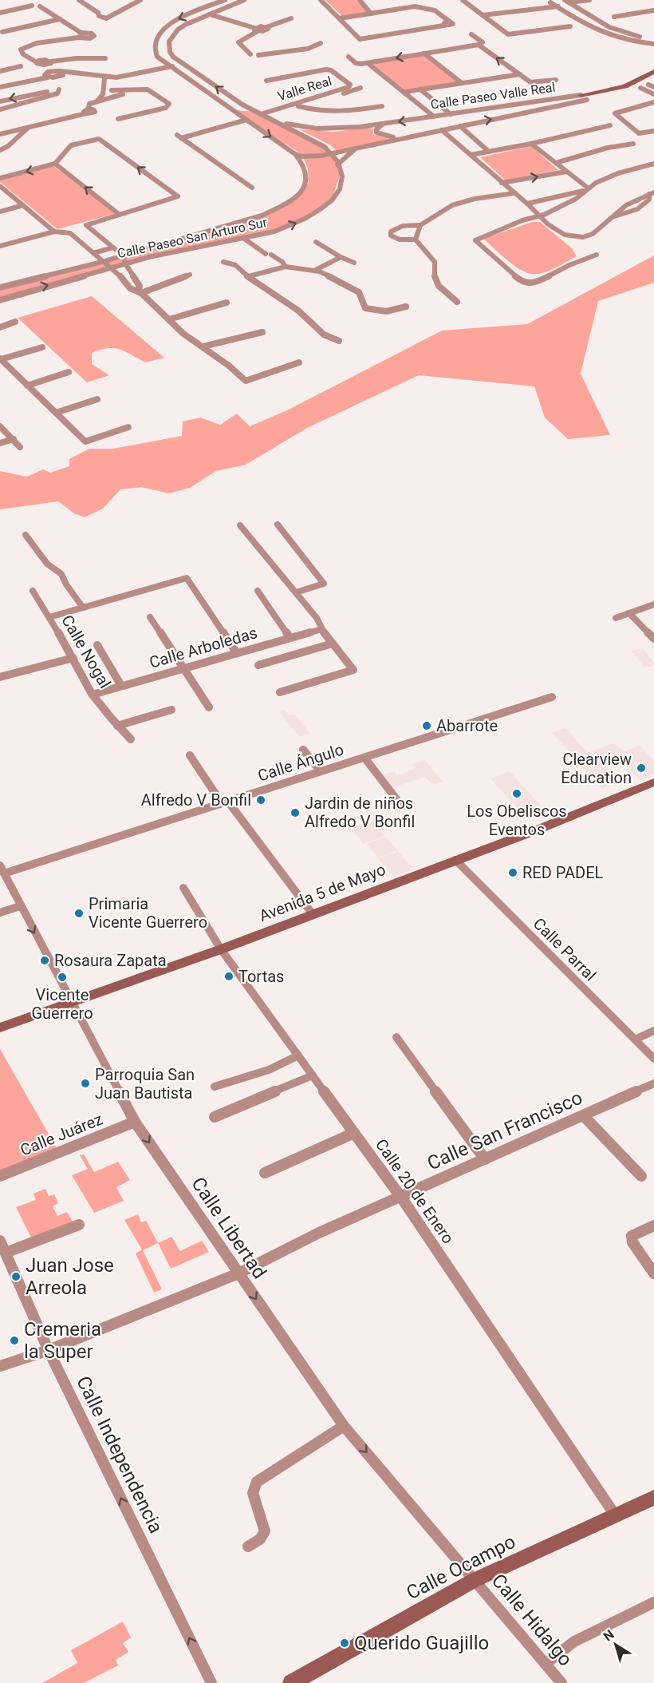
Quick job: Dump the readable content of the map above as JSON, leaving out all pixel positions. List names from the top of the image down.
{
  "streets": {
    "main road": ["Calle Paseo Valle Real", "Avenida 5 de Mayo", "Calle Ocampo"],
    "street": [
      "Valle Real",
      "Calle Paseo San Arturo Sur",
      "Calle Arboledas",
      "Calle Nogal",
      "Calle Ángulo",
      "Calle Parral",
      "Calle San Francisco",
      "Calle Juárez",
      "Calle 20 de Enero",
      "Calle Libertad",
      "Calle Independencia",
      "Calle Hidalgo"
    ]
  },
  "crossings": [
    ["Calle Paseo Valle Real", "Calle Paseo San Arturo Sur"],
    ["Calle Arboledas", "Calle Nogal"],
    ["Calle Ángulo", "Calle Libertad"],
    ["Avenida 5 de Mayo", "Calle Parral"],
    ["Avenida 5 de Mayo", "Calle 20 de Enero"],
    ["Avenida 5 de Mayo", "Calle Libertad"],
    ["Calle San Francisco", "Calle 20 de Enero"],
    ["Calle San Francisco", "Calle Libertad"],
    ["Calle San Francisco", "Calle Independencia"],
    ["Calle Juárez", "Calle Libertad"],
    ["Calle 20 de Enero", "Calle Ocampo"],
    ["Calle Libertad", "Calle Ocampo"],
    ["Calle Libertad", "Calle Hidalgo"],
    ["Calle Ocampo", "Calle Hidalgo"]
  ],
  "one_way": ["Calle Libertad", "Calle Independencia"],
  "places": [
    "Abarrote",
    "Clearview Education",
    "Los Obeliscos Eventos",
    "Alfredo V Bonfil",
    "Jardin de niños Alfredo V Bonfil",
    "RED PADEL",
    "Primaria Vicente Guerrero",
    "Rosaura Zapata",
    "Tortas",
    "Vicente Guerrero",
    "Parroquia San Juan Bautista",
    "Juan Jose Arreola",
    "Cremeria la Super",
    "Querido Guajillo"
  ],
  "north": "top left"
}
